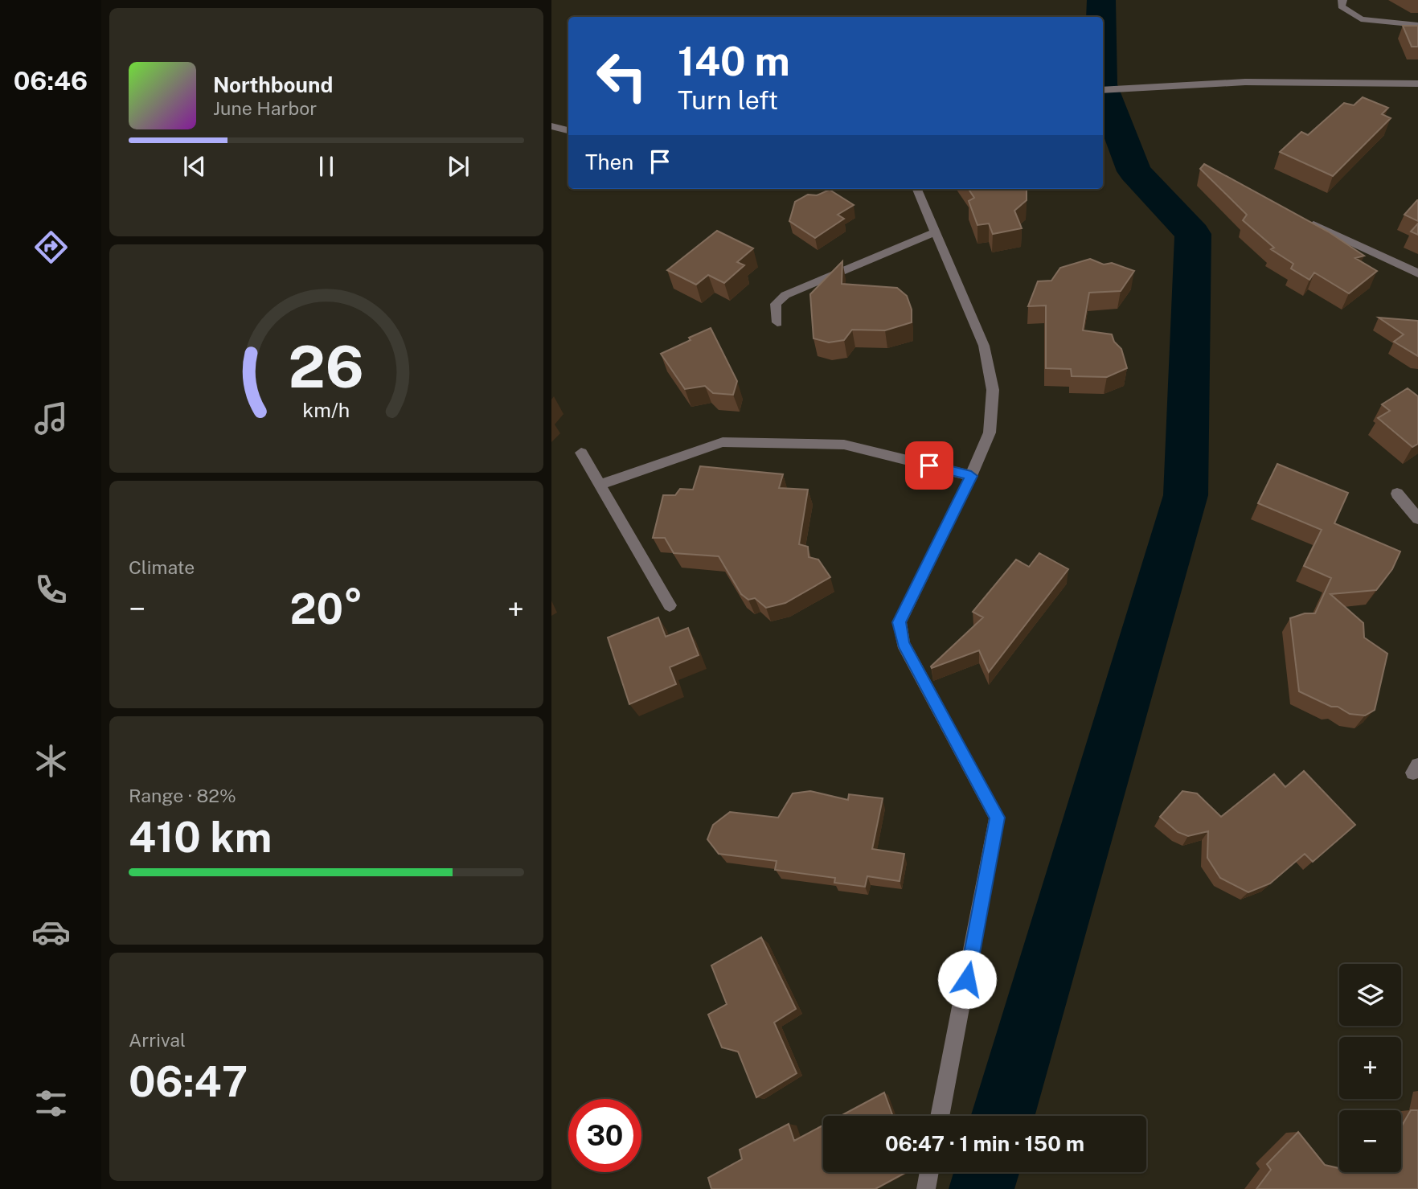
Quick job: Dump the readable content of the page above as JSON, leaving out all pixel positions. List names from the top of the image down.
{
  "page": {
    "tabs": "06:46",
    "turn": ["140 m", "Turn left"],
    "song": ["Northbound", "June Harbor"],
    "then": "Then",
    "tile": [
      "Climate",
      ["Range · 82%", "410 km"],
      ["Arrival", "06:47"]
    ],
    "heat": ["−", "20°", "+"],
    "map_buttons": ["+", "−"],
    "limit": "30",
    "trip": "06:47 · 1 min · 150 m",
    "gauge": ["26", "km/h"]
  }
}
